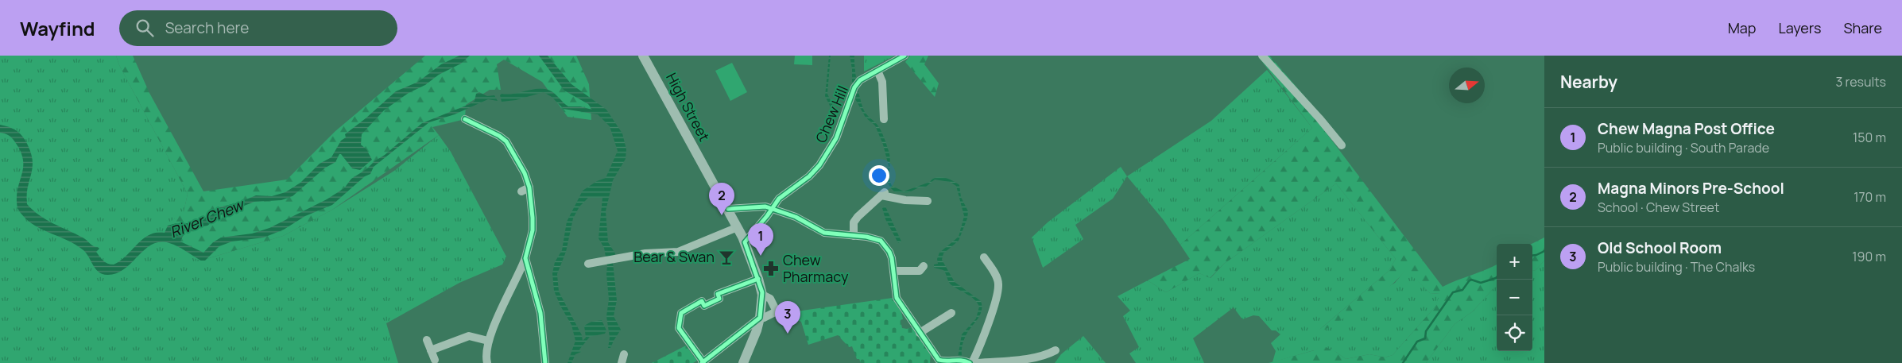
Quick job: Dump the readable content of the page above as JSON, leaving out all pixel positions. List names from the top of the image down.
{
  "streets": {
    "main road": ["High Street"],
    "street": ["Chew Hill"]
  },
  "crossings": [
    ["High Street", "Chew Hill"]
  ],
  "water": ["River Chew"],
  "places": {
    "bar": ["Bear & Swan"],
    "pharmacy": ["Chew Pharmacy"]
  },
  "north": "right",
  "page": {
    "header": "Wayfind",
    "search": "Search here",
    "nav": ["Map", "Layers", "Share"],
    "heading": ["Nearby", "3 results"],
    "list": [
      {
        "mark": "1",
        "name": "Chew Magna Post Office",
        "note": "Public building · South Parade",
        "value": "150 m"
      },
      {
        "mark": "2",
        "name": "Magna Minors Pre-School",
        "note": "School · Chew Street",
        "value": "170 m"
      },
      {
        "mark": "3",
        "name": "Old School Room",
        "note": "Public building · The Chalks",
        "value": "190 m"
      }
    ],
    "pins": ["2", "1", "3"],
    "map_buttons": ["+", "−"]
  }
}
